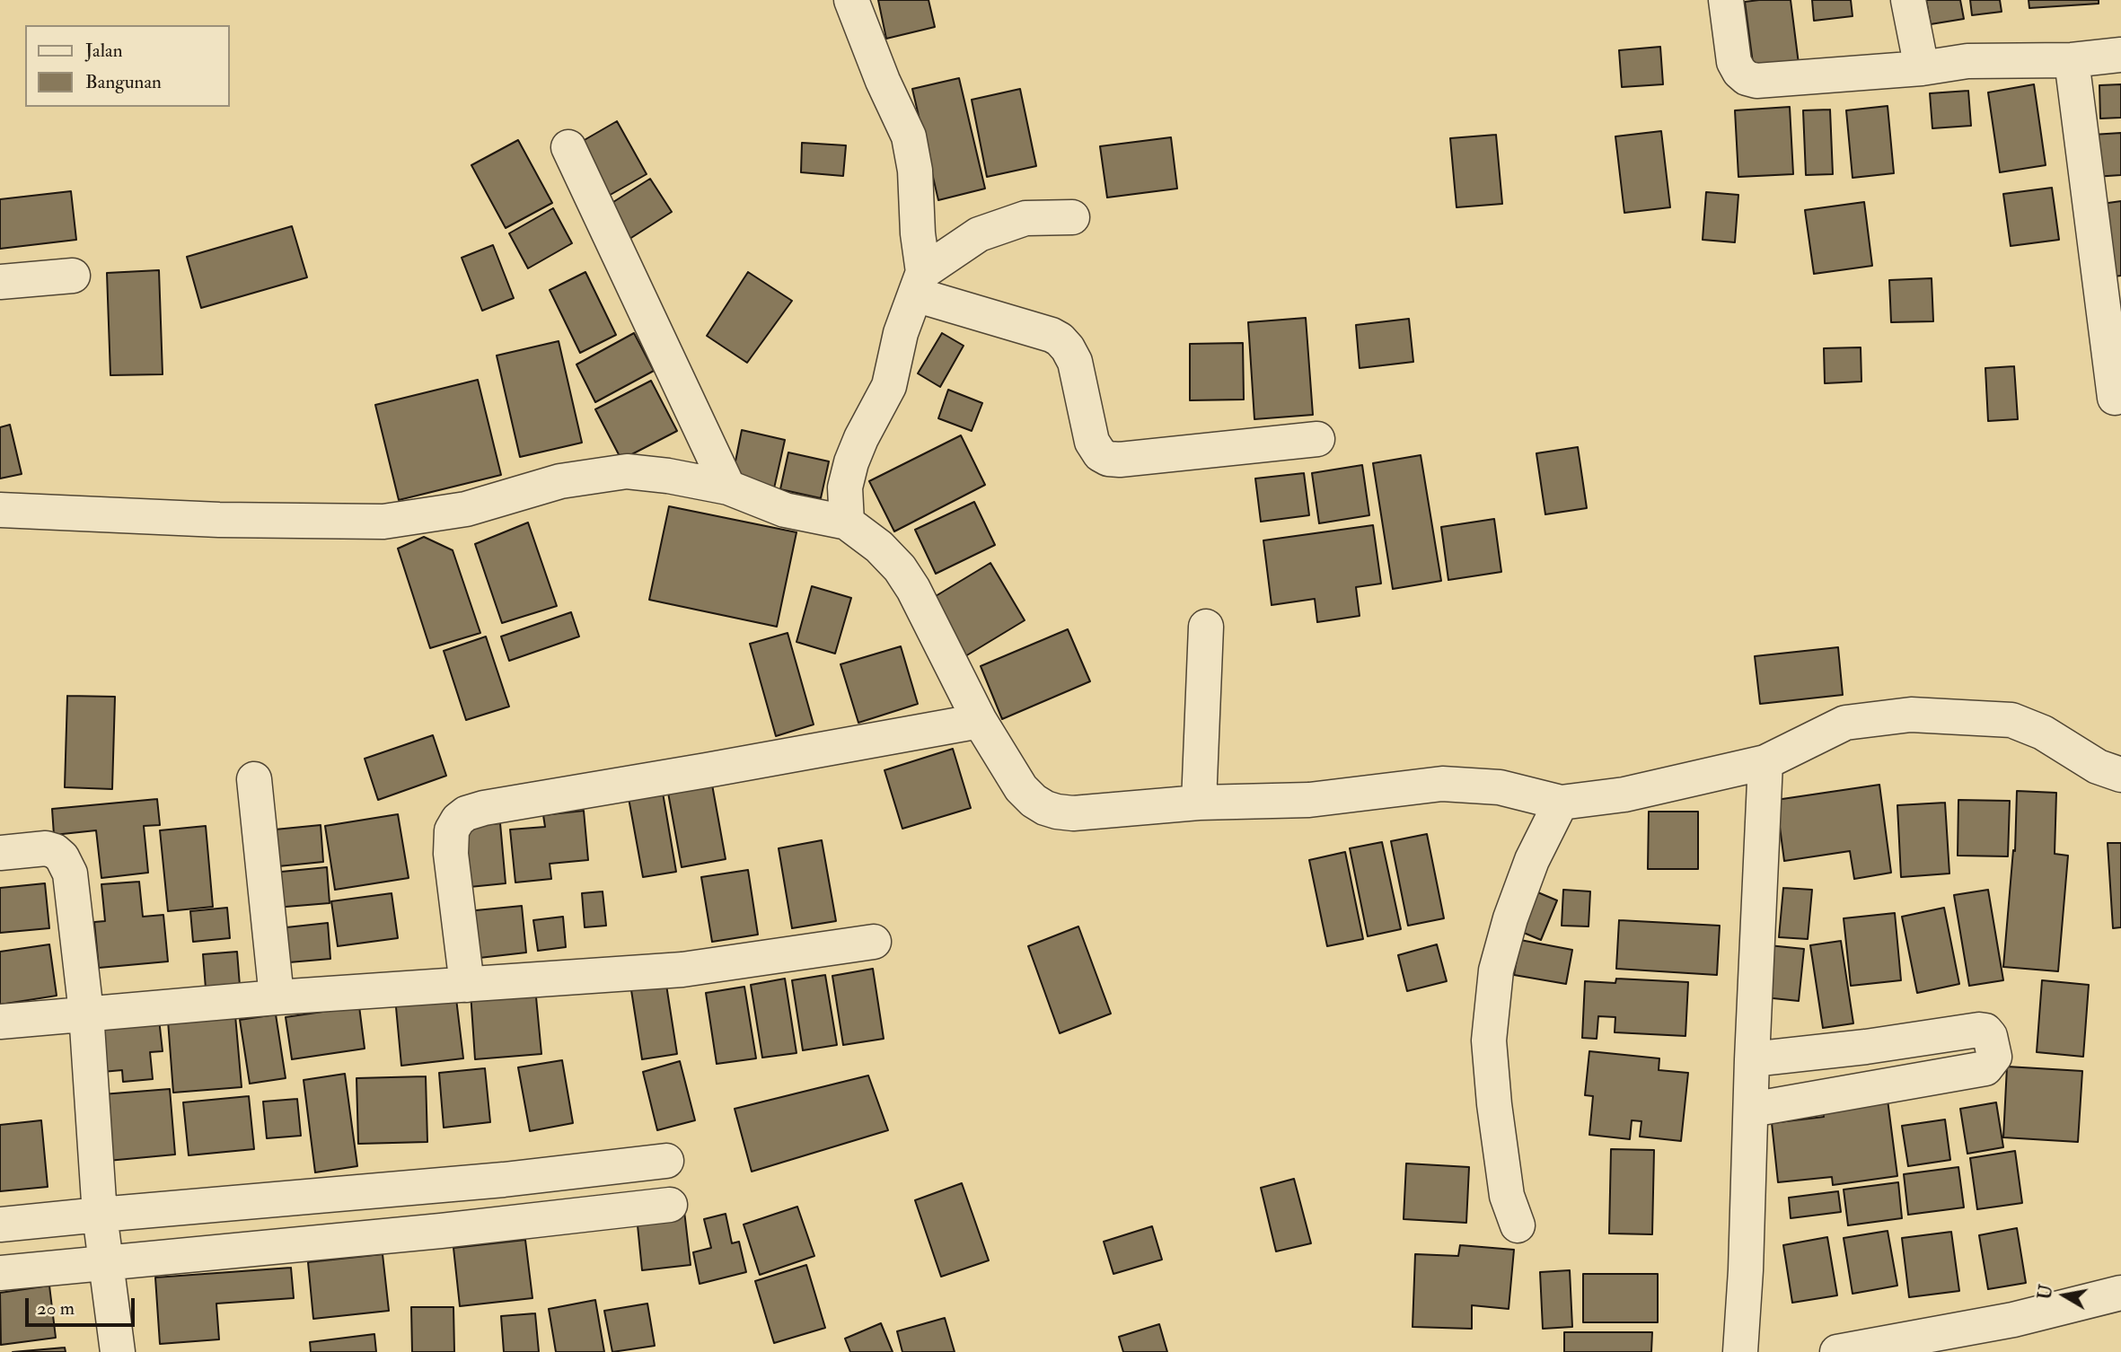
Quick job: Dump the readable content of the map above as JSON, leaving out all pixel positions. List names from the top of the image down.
{
  "legend": ["Jalan", "Bangunan"],
  "scale_bar": "20 m",
  "north": "left"
}
